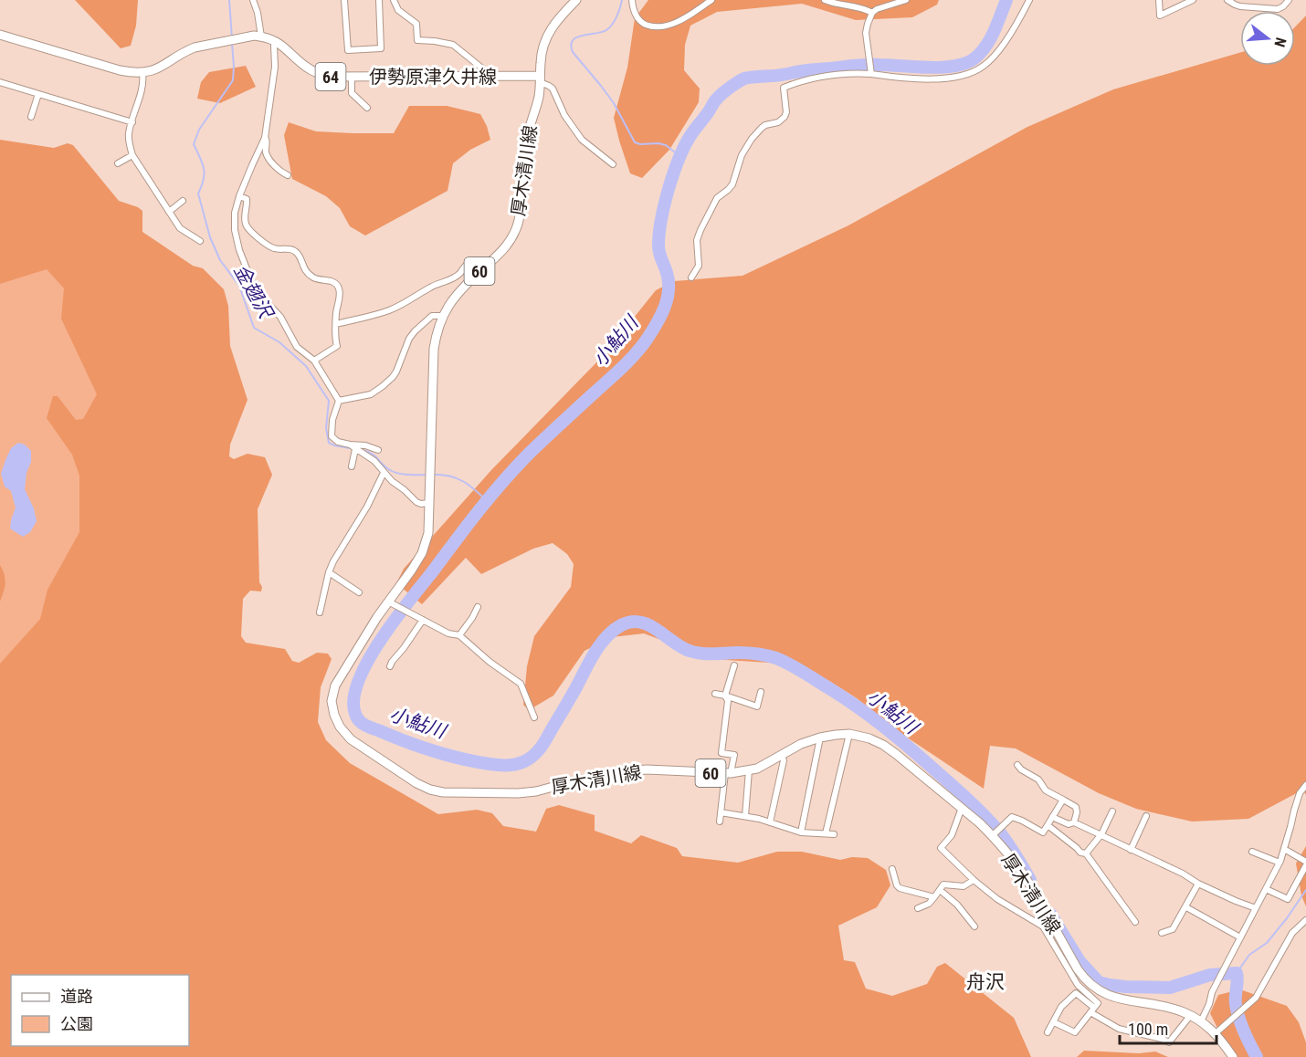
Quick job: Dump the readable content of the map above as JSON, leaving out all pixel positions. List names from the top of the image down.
{
  "streets": {
    "main road": [
      "64",
      "伊勢原津久井線",
      "厚木清川線",
      "60"
    ]
  },
  "crossings": [
    ["伊勢原津久井線", "厚木清川線"]
  ],
  "districts": ["舟沢"],
  "water": ["金翅沢", "小鮎川"],
  "legend": ["道路", "公園"],
  "scale_bar": "100 m",
  "north": "right"
}
